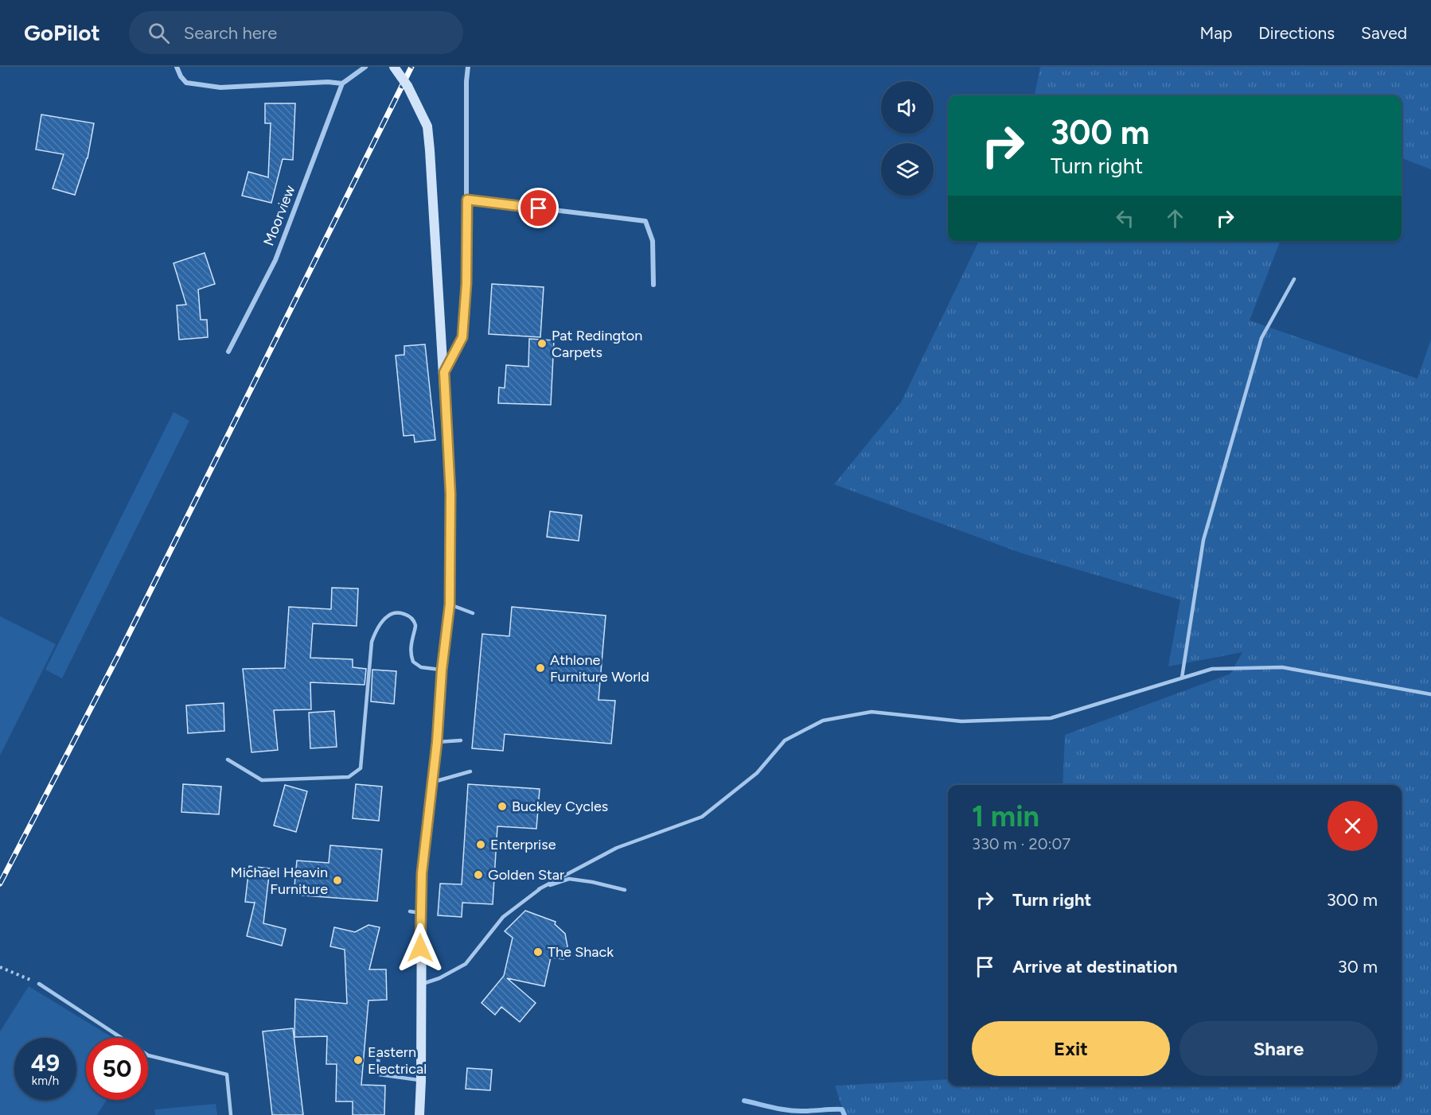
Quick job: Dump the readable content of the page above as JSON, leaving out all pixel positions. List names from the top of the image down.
{
  "streets": {
    "street": ["Moorview"]
  },
  "places": [
    "Pat Redington Carpets",
    "Athlone Furniture World",
    "Buckley Cycles",
    "Enterprise",
    "Golden Star",
    "Michael Heavin Furniture",
    "The Shack",
    "Eastern Electrical"
  ],
  "page": {
    "header": "GoPilot",
    "search": "Search here",
    "nav": ["Map", "Directions", "Saved"],
    "turn": ["300 m", "Turn right"],
    "heading": ["1 min", "330 m · 20:07"],
    "list": [
      {
        "name": "Turn right",
        "value": "300 m"
      },
      {
        "name": "Arrive at destination",
        "value": "30 m"
      }
    ],
    "buttons": ["Exit", "Share"],
    "speed": "49 km/h",
    "limit": "50"
  }
}
